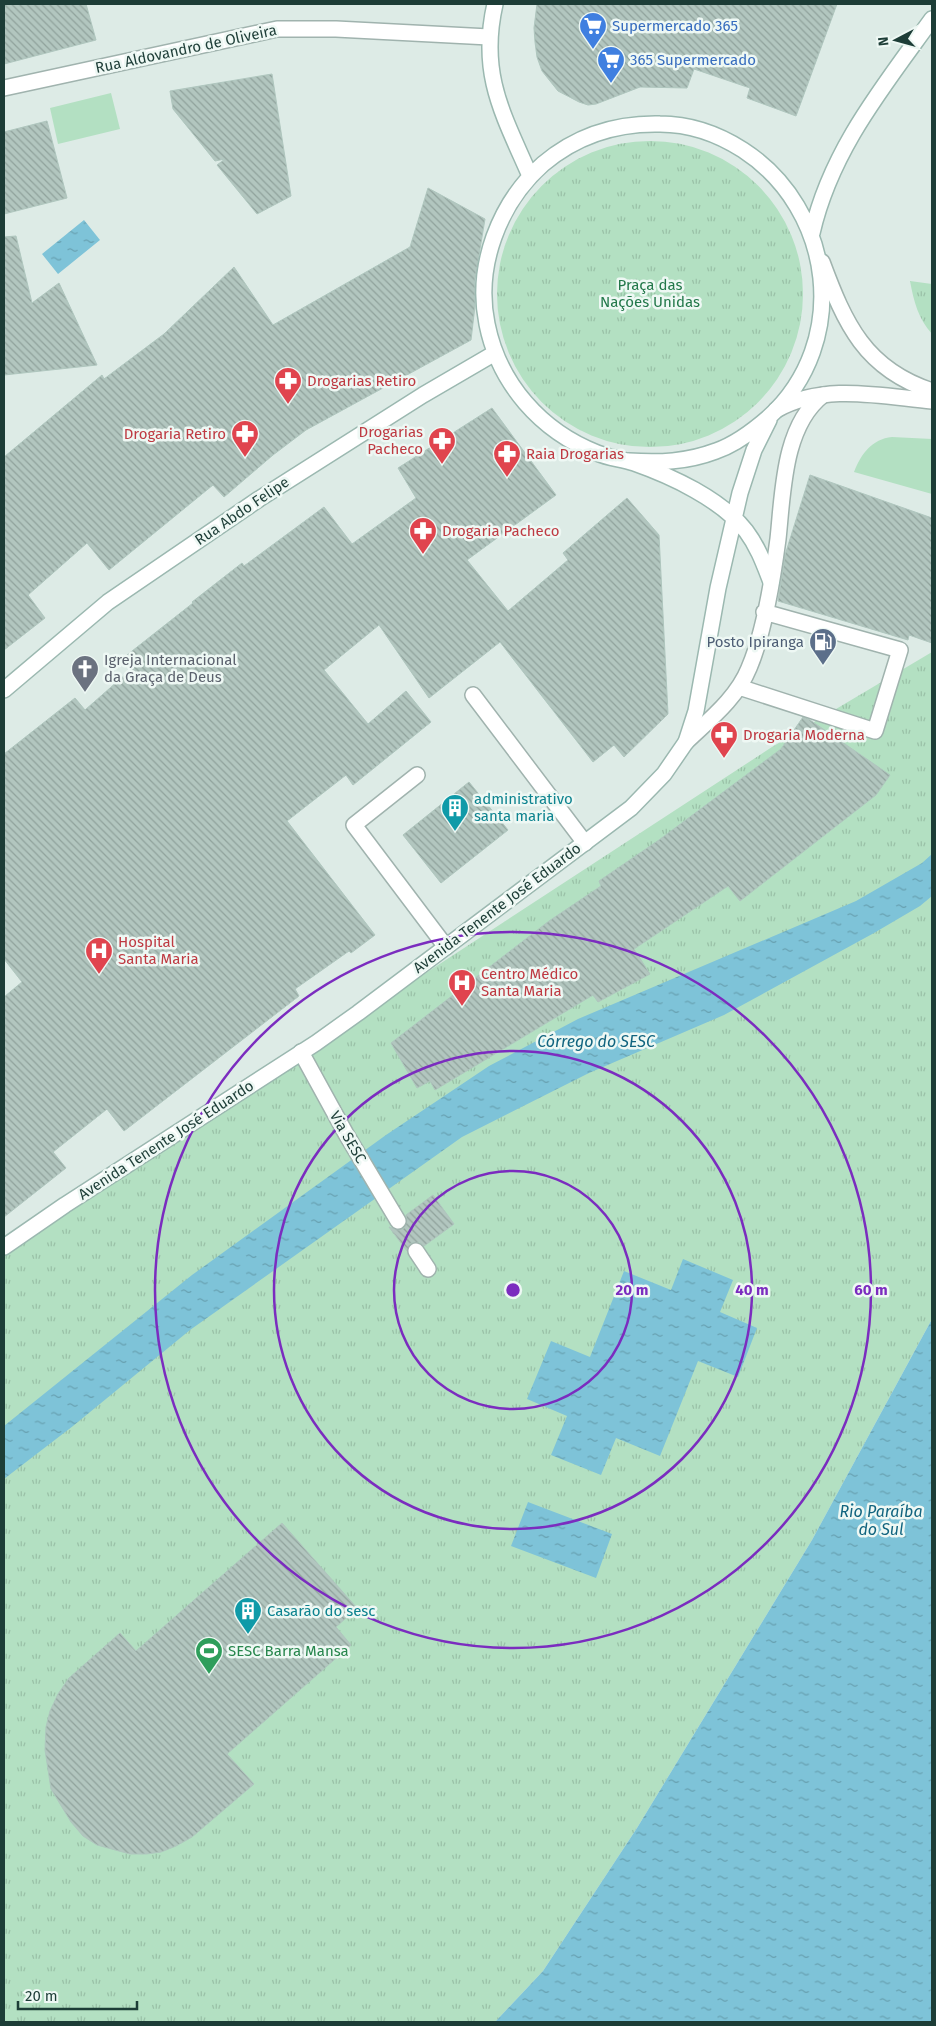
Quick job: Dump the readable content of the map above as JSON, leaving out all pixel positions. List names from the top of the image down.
{
  "streets": {
    "main road": [
      "Rua Aldovandro de Oliveira",
      "Rua Abdo Felipe",
      "Avenida Tenente José Eduardo",
      "Via SESC"
    ]
  },
  "crossings": [
    ["Avenida Tenente José Eduardo", "Via SESC"]
  ],
  "water": ["Córrego do SESC", "Rio Paraíba do Sul"],
  "parks": ["Praça das Nações Unidas"],
  "places": {
    "supermarket": ["Supermercado 365", "365 Supermercado"],
    "pharmacy": [
      "Drogarias Retiro",
      "Drogaria Retiro",
      "Drogarias Pacheco",
      "Raia Drogarias",
      "Drogaria Pacheco",
      "Drogaria Moderna"
    ],
    "fuel station": ["Posto Ipiranga"],
    "church": ["Igreja Internacional da Graça de Deus"],
    "building": ["administrativo santa maria", "Casarão do sesc"],
    "hospital": ["Hospital Santa Maria", "Centro Médico Santa Maria"],
    "sports": ["SESC Barra Mansa"]
  },
  "scale_bar": "20 m",
  "north": "left",
  "rings": ["20 m", "40 m", "60 m"]
}
